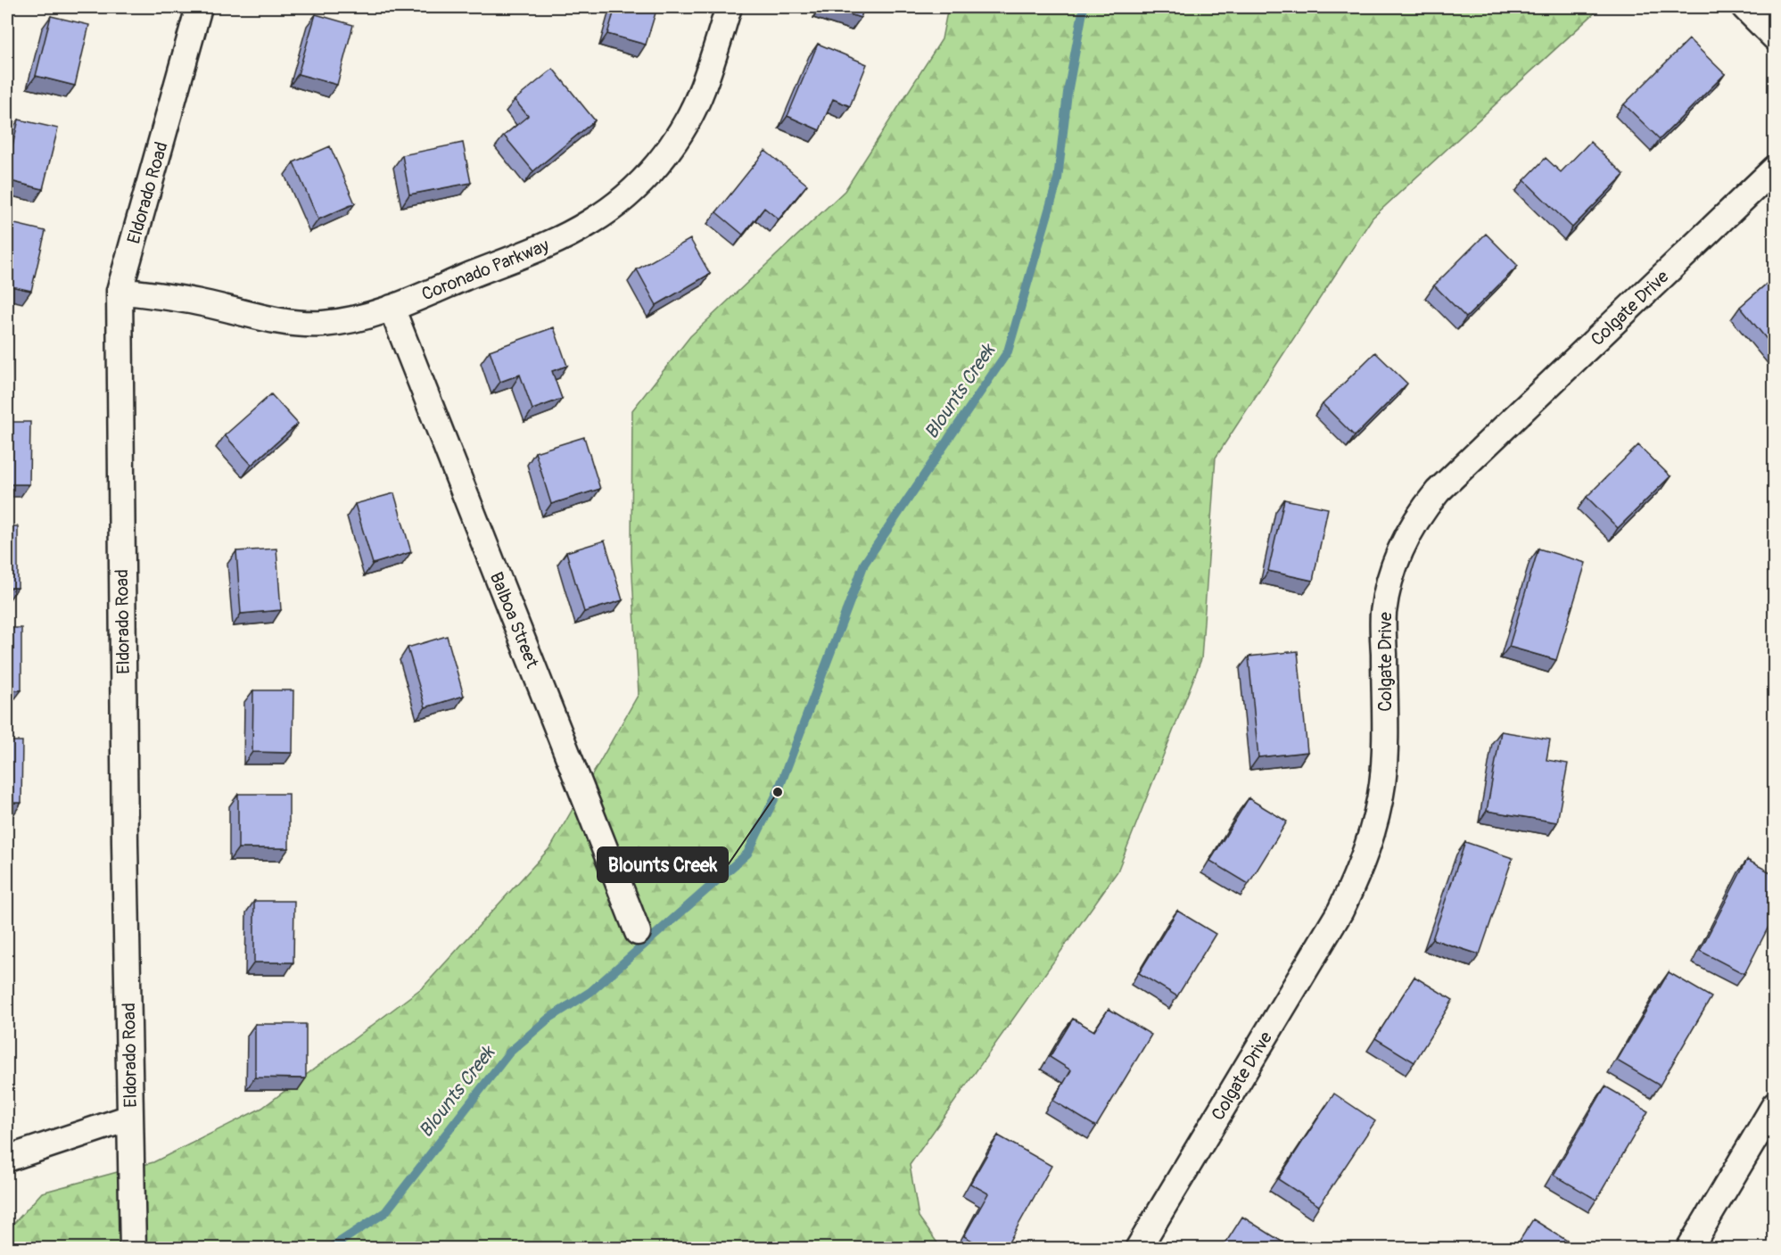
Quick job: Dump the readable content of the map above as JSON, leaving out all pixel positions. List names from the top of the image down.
{
  "streets": {
    "street": [
      "Eldorado Road",
      "Coronado Parkway",
      "Colgate Drive",
      "Balboa Street"
    ]
  },
  "crossings": [
    ["Eldorado Road", "Coronado Parkway"],
    ["Coronado Parkway", "Balboa Street"]
  ],
  "water": ["Blounts Creek"],
  "places": ["Blounts Creek"]
}
